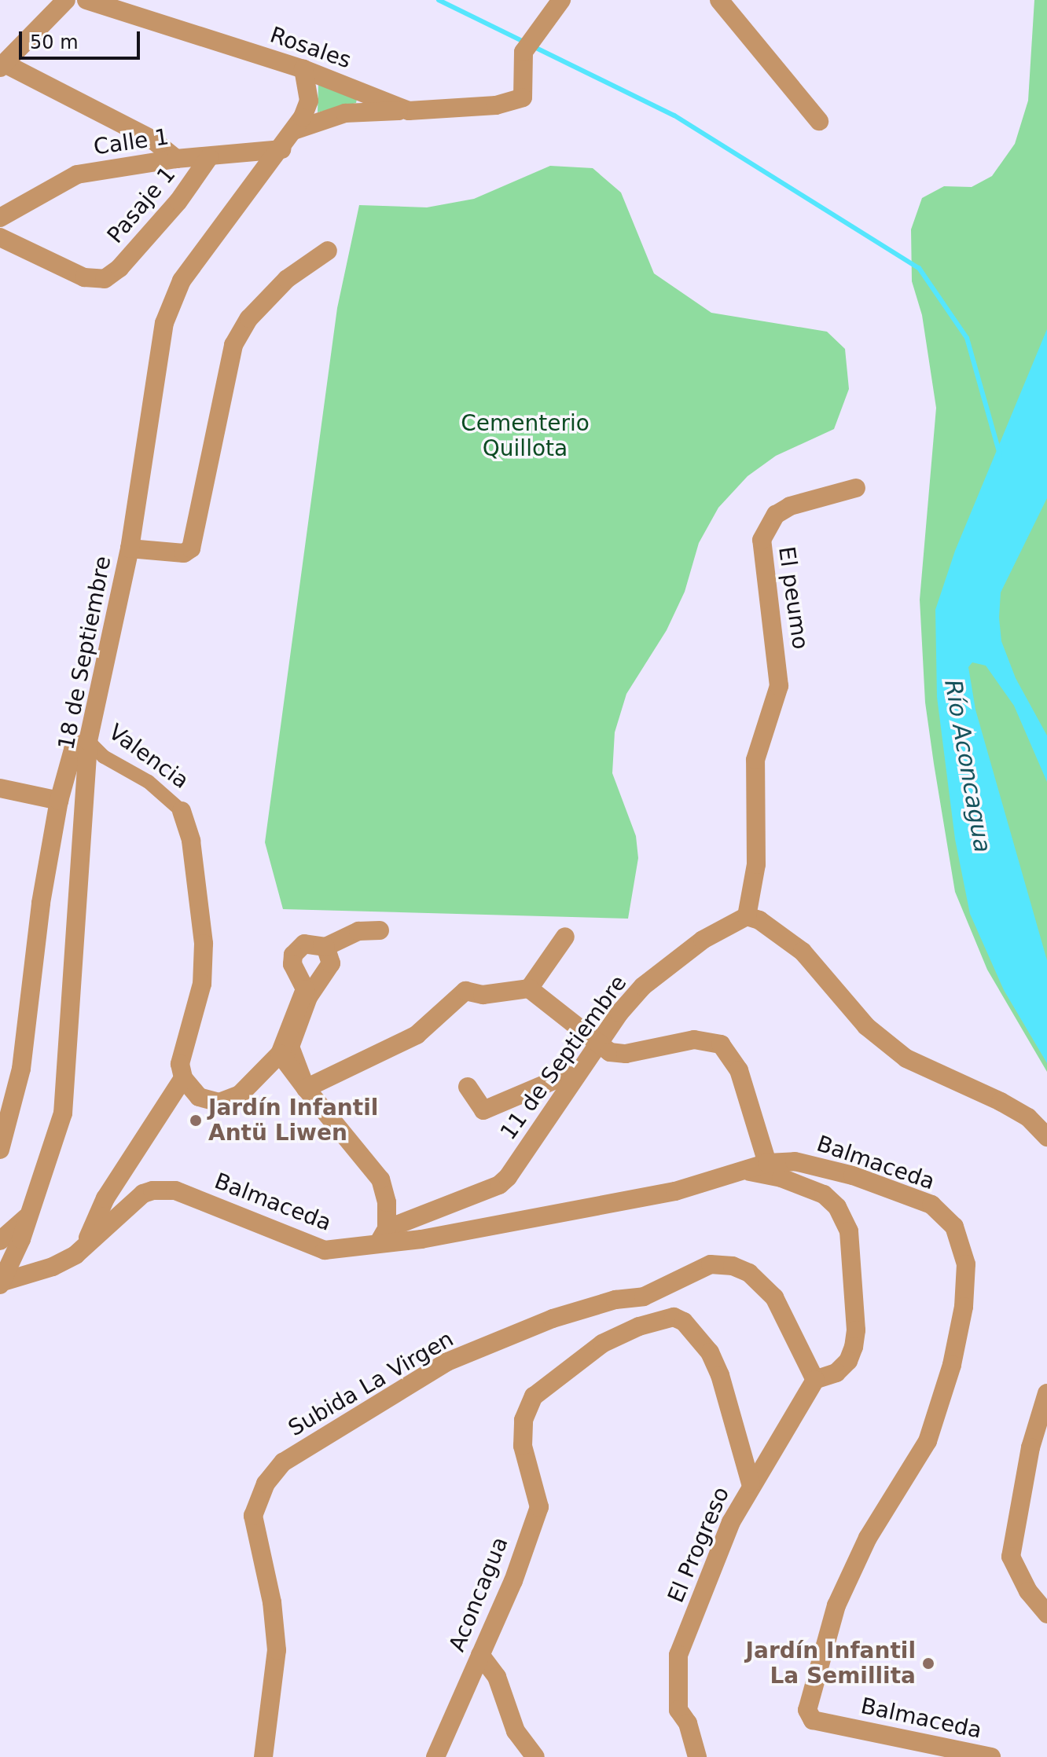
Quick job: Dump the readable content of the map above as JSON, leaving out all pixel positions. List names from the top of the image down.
{
  "streets": {
    "street": [
      "Rosales",
      "Calle 1",
      "Pasaje 1",
      "El peumo",
      "18 de Septiembre",
      "Valencia",
      "11 de Septiembre",
      "Balmaceda",
      "Subida La Virgen",
      "El Progreso",
      "Aconcagua"
    ]
  },
  "crossings": [
    ["Rosales", "18 de Septiembre"],
    ["Calle 1", "Pasaje 1"],
    ["Calle 1", "18 de Septiembre"],
    ["El peumo", "11 de Septiembre"],
    ["18 de Septiembre", "Valencia"],
    ["18 de Septiembre", "Balmaceda"],
    ["11 de Septiembre", "Balmaceda"],
    ["El Progreso", "Aconcagua"]
  ],
  "water": ["Río Aconcagua"],
  "parks": ["Cementerio Quillota"],
  "places": ["Jardín Infantil Antü Liwen", "Jardín Infantil La Semillita"],
  "scale_bar": "50 m"
}
